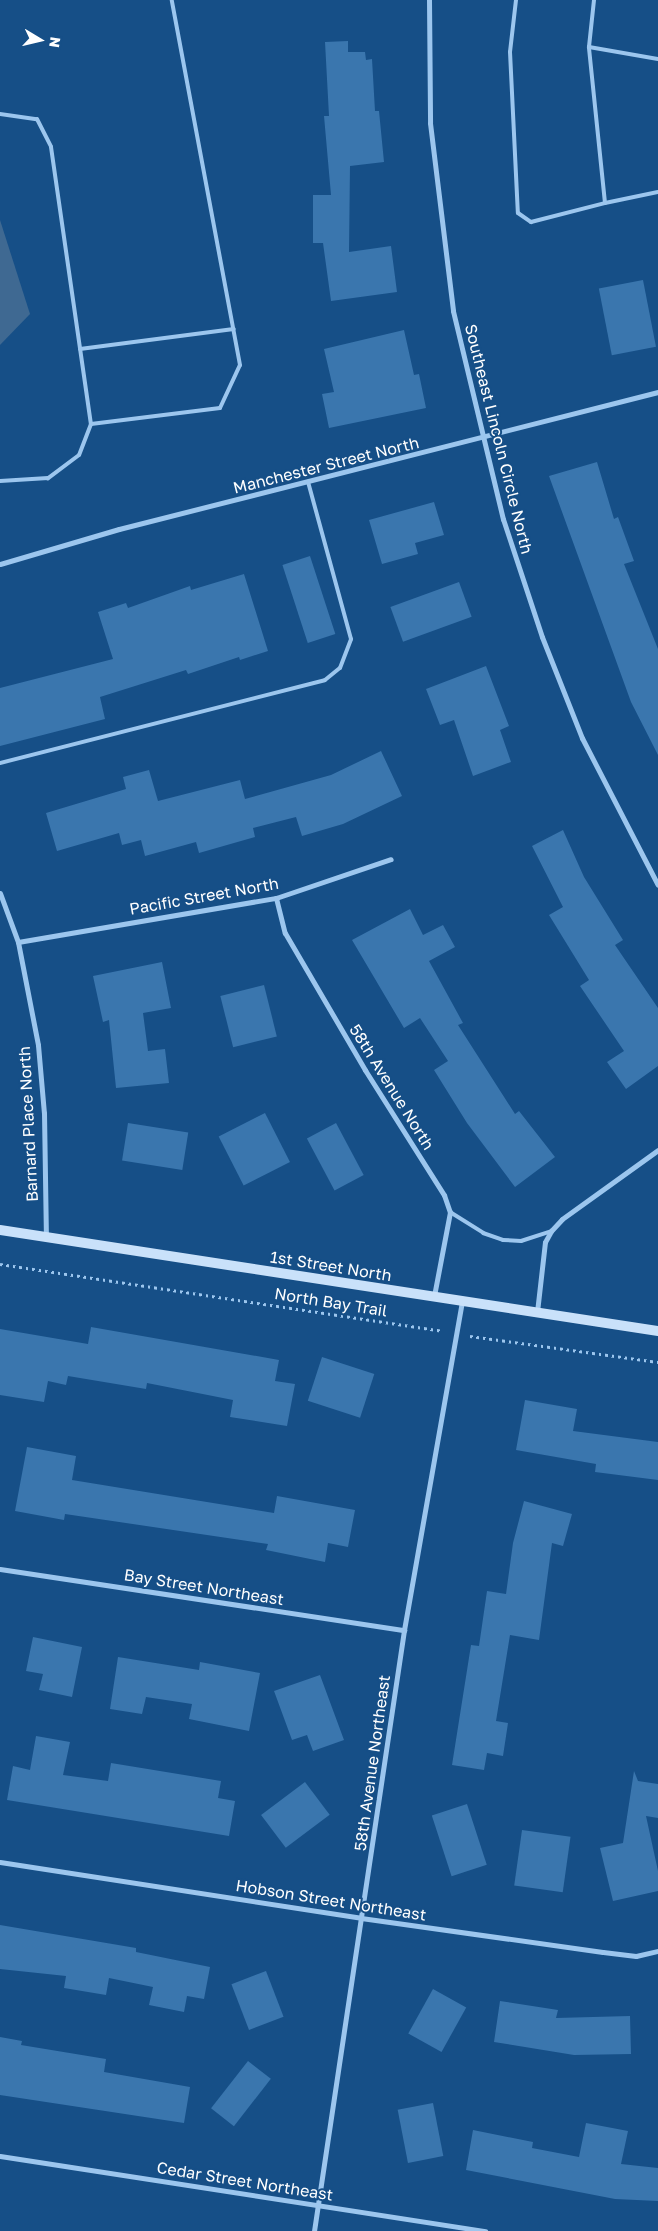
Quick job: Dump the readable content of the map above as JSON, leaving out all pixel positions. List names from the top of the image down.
{
  "streets": {
    "street": [
      "Southeast Lincoln Circle North",
      "Manchester Street North",
      "Pacific Street North",
      "58th Avenue North",
      "Barnard Place North",
      "1st Street North",
      "Bay Street Northeast",
      "58th Avenue Northeast",
      "Hobson Street Northeast",
      "Cedar Street Northeast"
    ],
    "path": ["North Bay Trail"]
  },
  "crossings": [
    ["Southeast Lincoln Circle North", "Manchester Street North"],
    ["Pacific Street North", "58th Avenue North"],
    ["Pacific Street North", "Barnard Place North"],
    ["Barnard Place North", "1st Street North"],
    ["1st Street North", "58th Avenue Northeast"],
    ["North Bay Trail", "58th Avenue Northeast"],
    ["Bay Street Northeast", "58th Avenue Northeast"],
    ["58th Avenue Northeast", "Hobson Street Northeast"],
    ["58th Avenue Northeast", "Cedar Street Northeast"]
  ],
  "north": "right"
}
